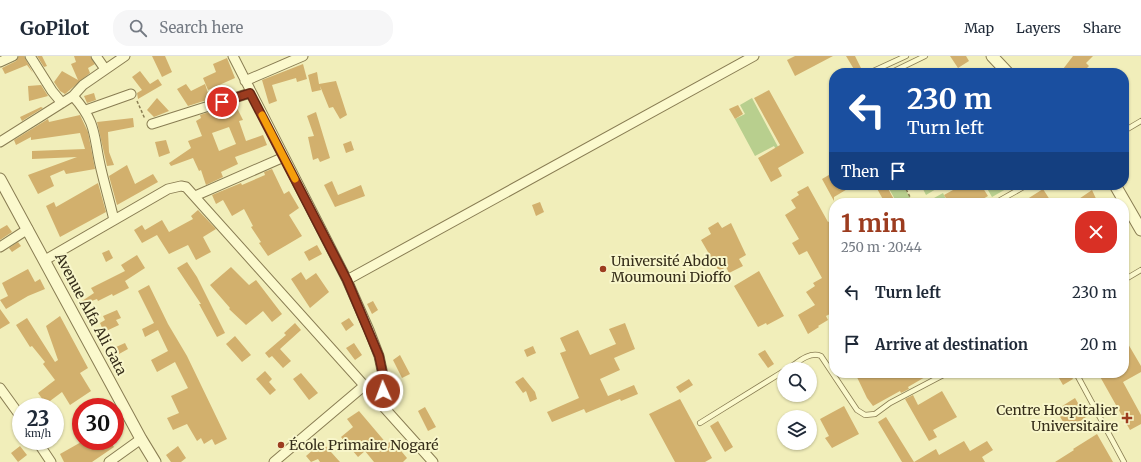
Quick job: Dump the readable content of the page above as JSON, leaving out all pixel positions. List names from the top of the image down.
{
  "streets": {
    "street": ["Avenue Alfa Ali Gata"]
  },
  "places": {
    "other": ["Université Abdou Moumouni Dioffo", "École Primaire Nogaré"],
    "health": ["Centre Hospitalier Universitaire"]
  },
  "page": {
    "header": "GoPilot",
    "search": "Search here",
    "nav": ["Map", "Layers", "Share"],
    "turn": ["230 m", "Turn left"],
    "then": "Then",
    "heading": ["1 min", "250 m · 20:44"],
    "list": [
      {
        "name": "Turn left",
        "value": "230 m"
      },
      {
        "name": "Arrive at destination",
        "value": "20 m"
      }
    ],
    "speed": "23 km/h",
    "limit": "30"
  }
}
